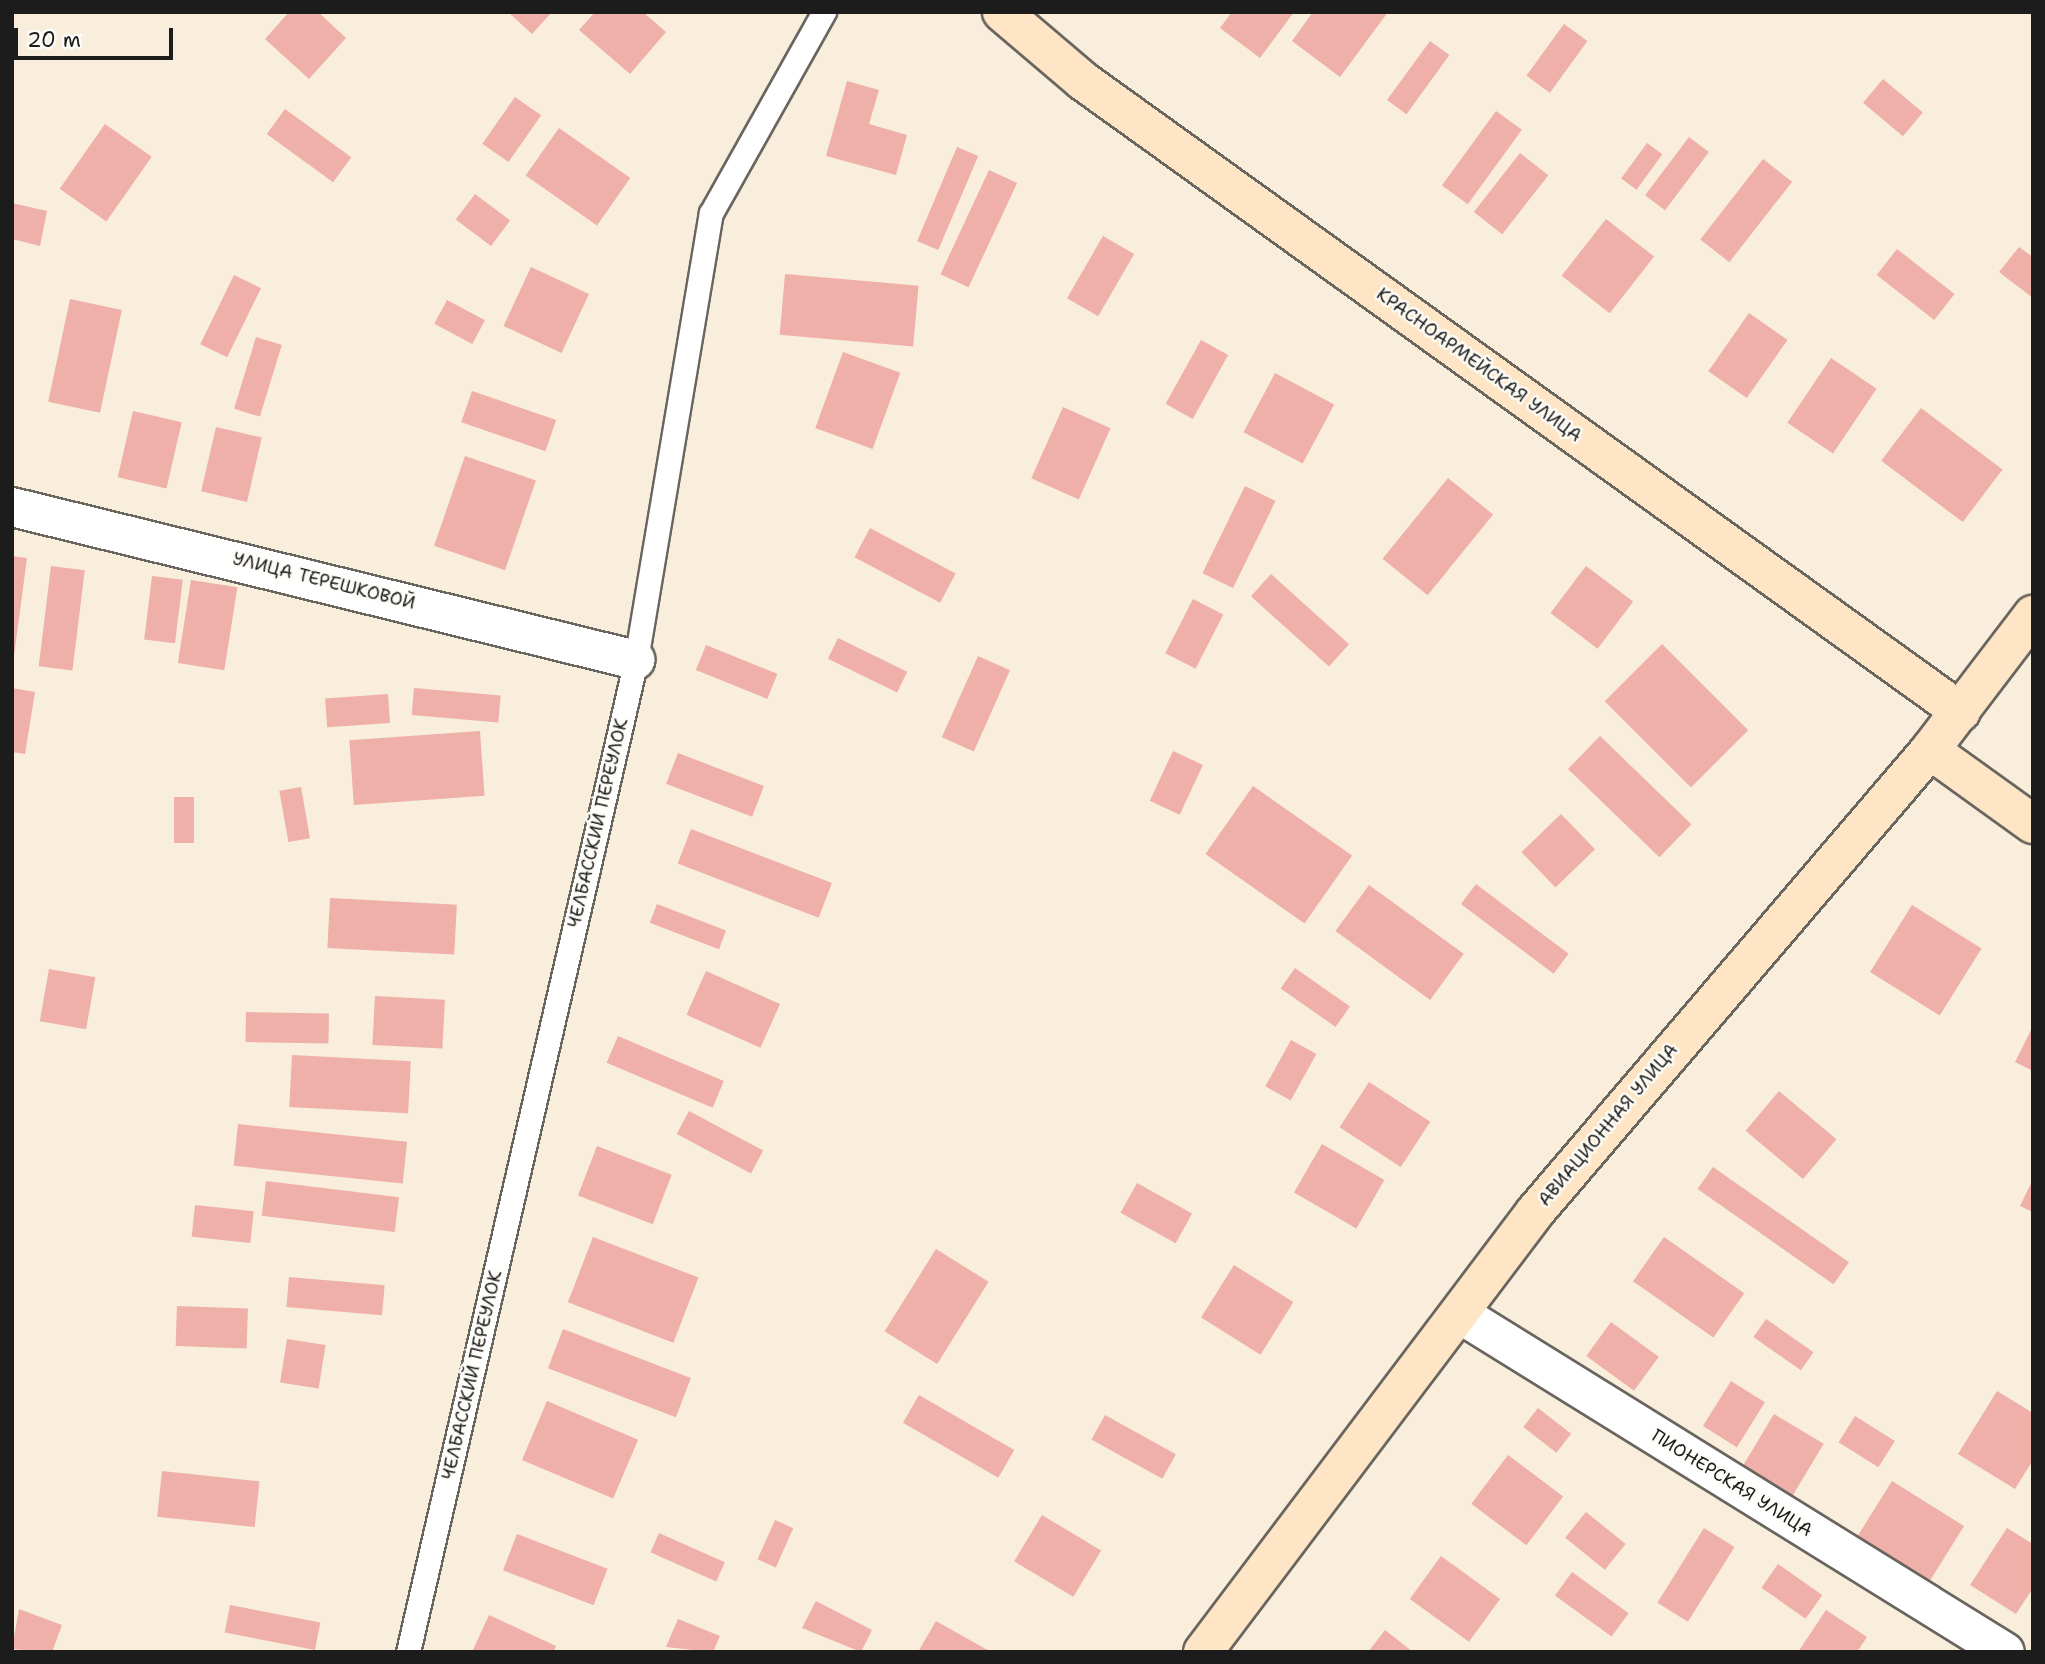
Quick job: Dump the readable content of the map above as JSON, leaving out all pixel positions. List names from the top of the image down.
{
  "streets": {
    "main road": ["КРАСНОАРМЕЙСКАЯ УЛИЦА", "АВИАЦИОННАЯ УЛИЦА"],
    "street": ["УЛИЦА ТЕРЕШКОВОЙ", "ПИОНЕРСКАЯ УЛИЦА"],
    "lane": ["ЧЕЛБАССКИЙ ПЕРЕУЛОК"]
  },
  "crossings": [
    ["КРАСНОАРМЕЙСКАЯ УЛИЦА", "АВИАЦИОННАЯ УЛИЦА"],
    ["УЛИЦА ТЕРЕШКОВОЙ", "ЧЕЛБАССКИЙ ПЕРЕУЛОК"],
    ["АВИАЦИОННАЯ УЛИЦА", "ПИОНЕРСКАЯ УЛИЦА"]
  ],
  "scale_bar": "20 m"
}
